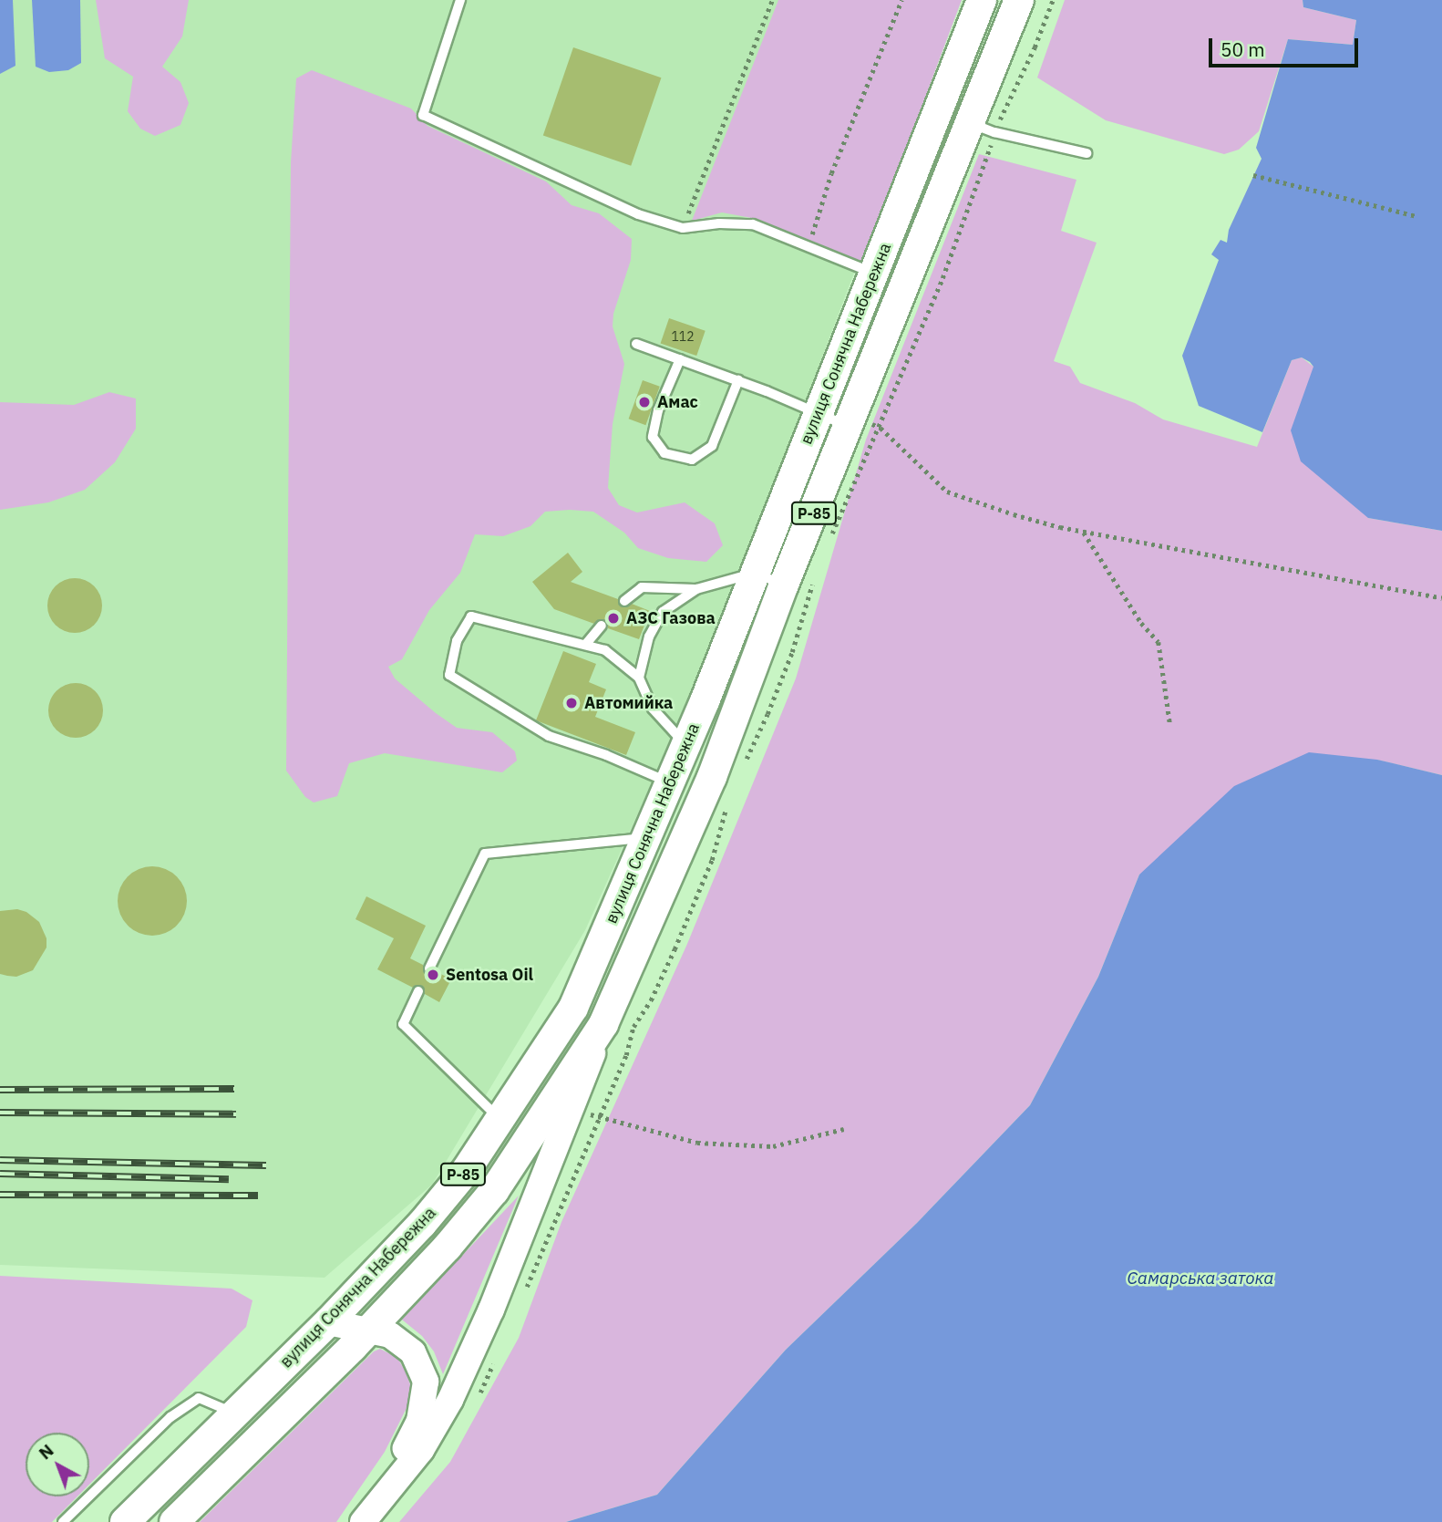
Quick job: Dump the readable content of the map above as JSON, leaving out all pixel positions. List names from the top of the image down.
{
  "streets": {
    "main road": ["вулиця Сонячна Набережна", "Р-85"]
  },
  "water": ["Самарська затока"],
  "places": [
    "Амас",
    "АЗС Газова",
    "Автомийка",
    "Sentosa Oil"
  ],
  "house_numbers": ["112"],
  "scale_bar": "50 m",
  "north": "top left"
}
